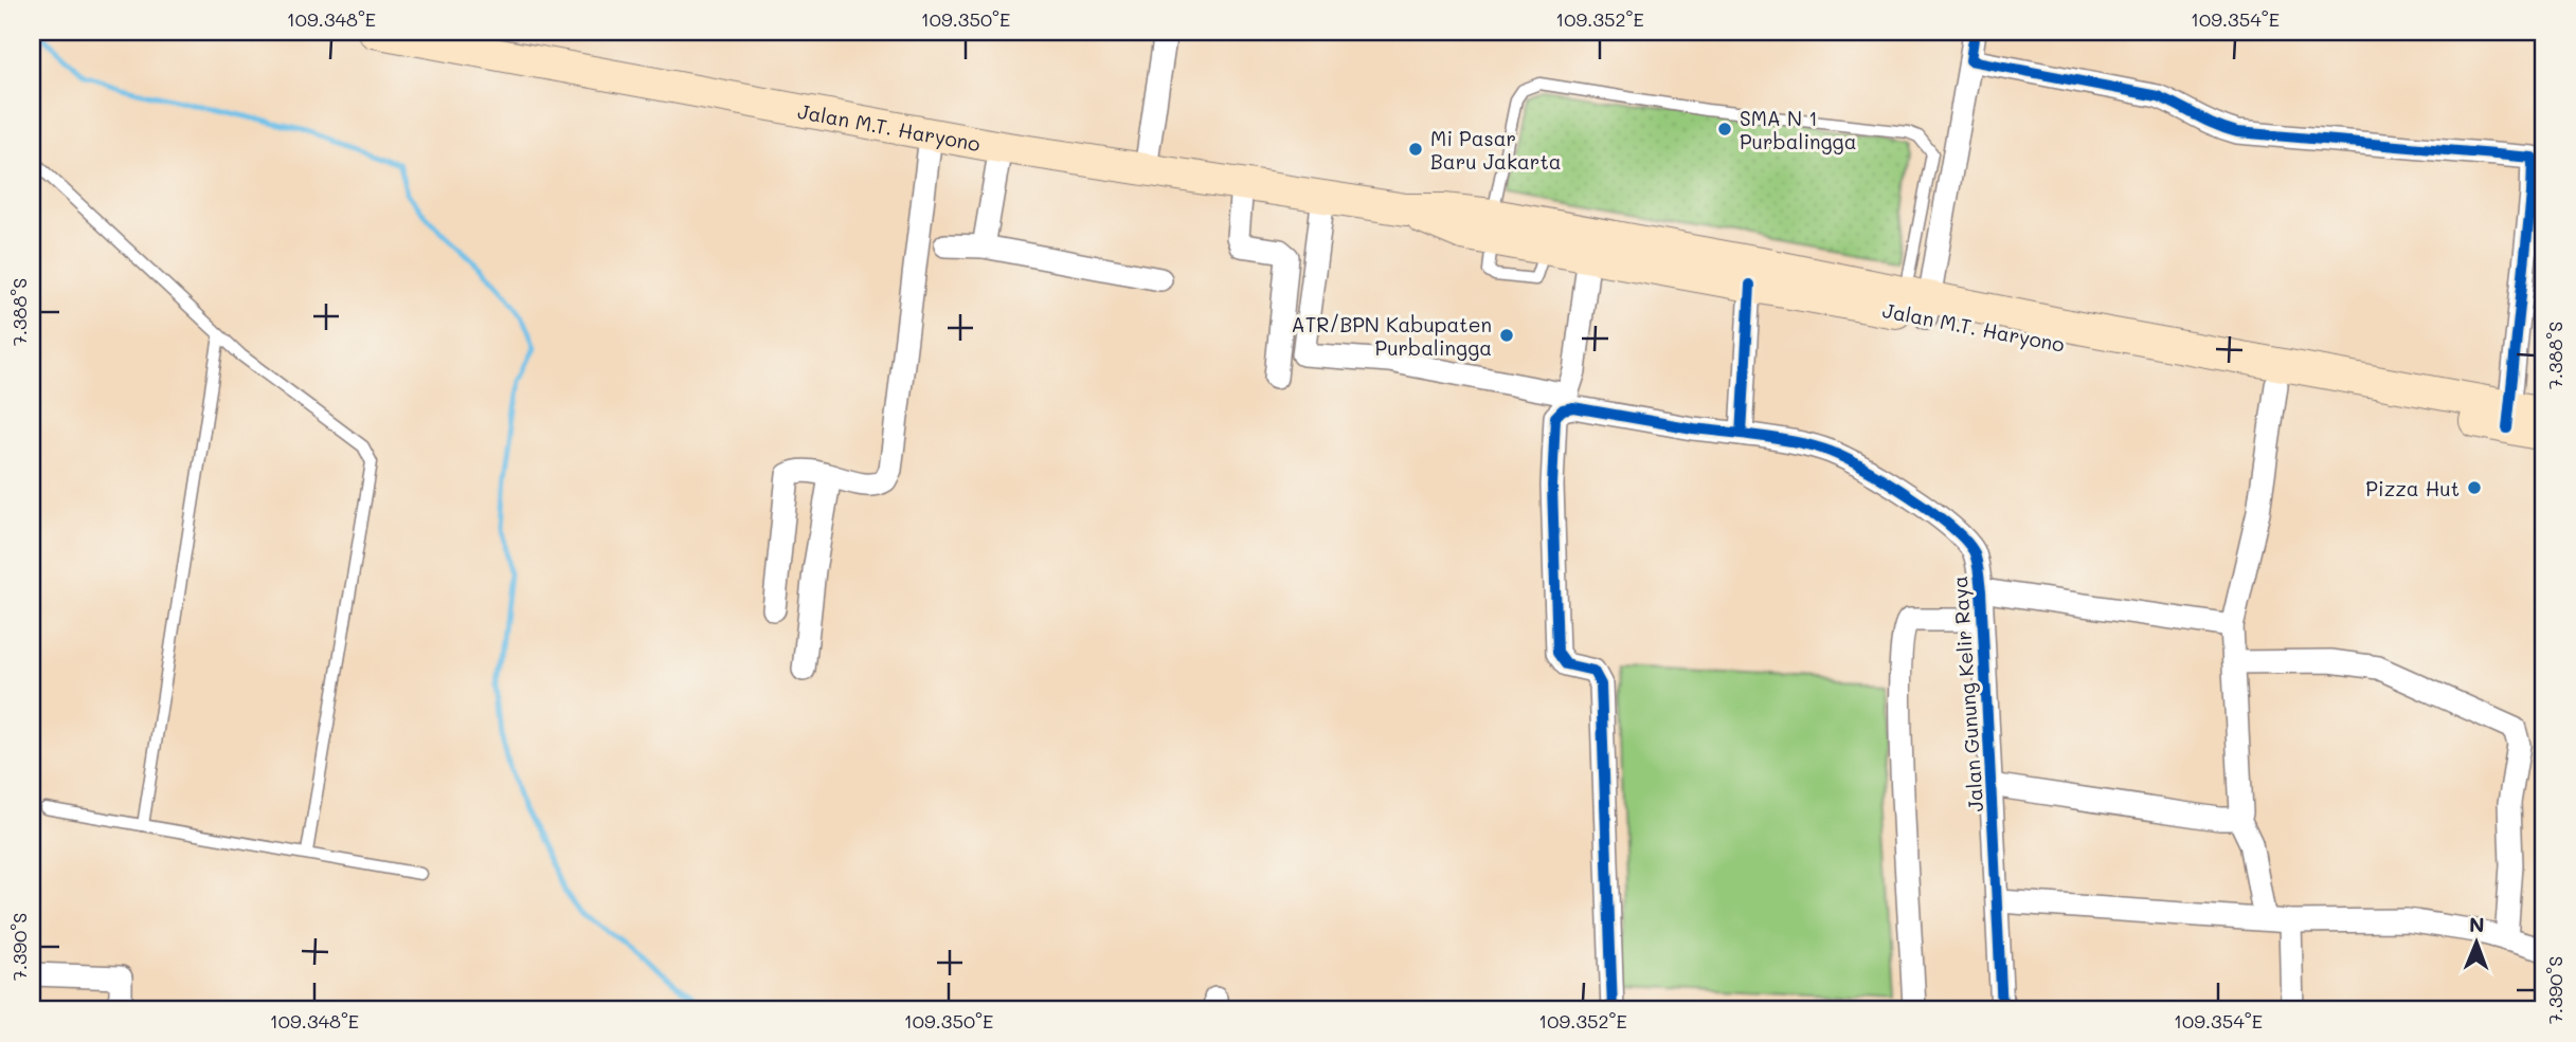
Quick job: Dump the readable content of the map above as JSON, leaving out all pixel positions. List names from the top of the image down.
{
  "streets": {
    "main road": ["Jalan M.T. Haryono"],
    "street": ["Jalan Gunung Kelir Raya"]
  },
  "crossings": [
    ["Jalan M.T. Haryono", "Jalan Gunung Kelir Raya"]
  ],
  "places": [
    "SMA N 1 Purbalingga",
    "Mi Pasar Baru Jakarta",
    "ATR/BPN Kabupaten Purbalingga",
    "Pizza Hut"
  ],
  "north": "top",
  "coordinates": [
    "109.348°E",
    "109.350°E",
    "109.352°E",
    "109.354°E",
    "7.388°S",
    "7.390°S"
  ]
}
